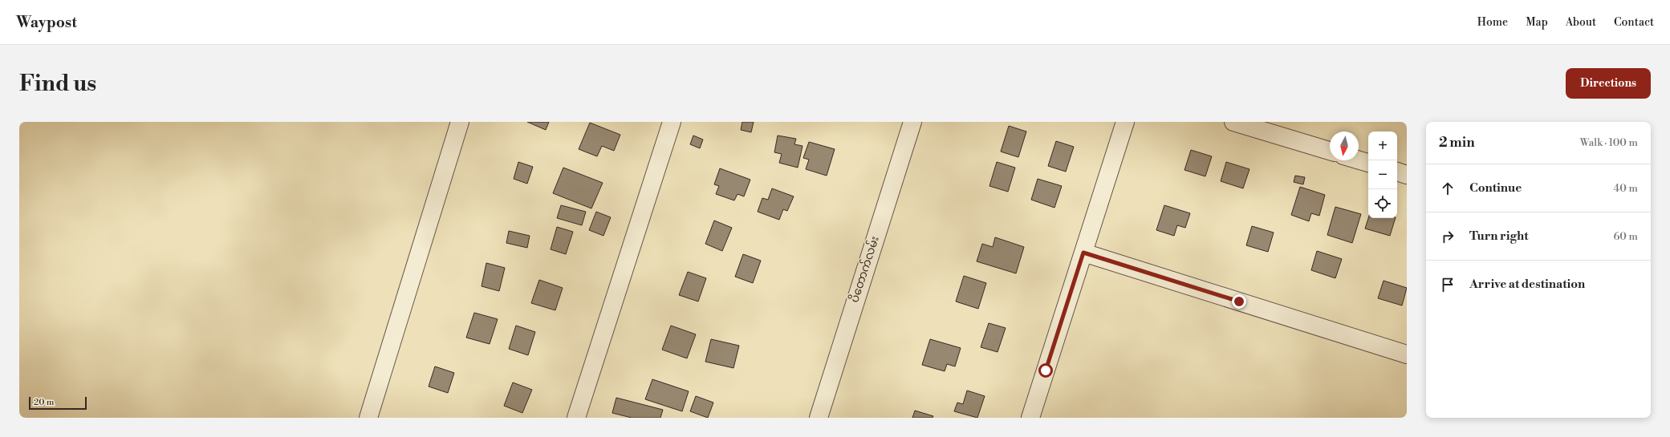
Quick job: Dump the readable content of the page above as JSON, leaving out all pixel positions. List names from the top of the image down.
{
  "streets": {
    "street": ["ပိတောက်လမ်း"]
  },
  "scale_bar": "20 m",
  "north": "bottom",
  "page": {
    "header": "Waypost",
    "nav": [
      "Home",
      "Map",
      "About",
      "Contact"
    ],
    "buttons": "Directions",
    "title": "Find us",
    "heading": ["2 min", "Walk · 100 m"],
    "map_buttons": ["+", "−"],
    "list": [
      ["Continue", "40 m"],
      ["Turn right", "60 m"],
      "Arrive at destination"
    ],
    "scale": "20 m"
  }
}
